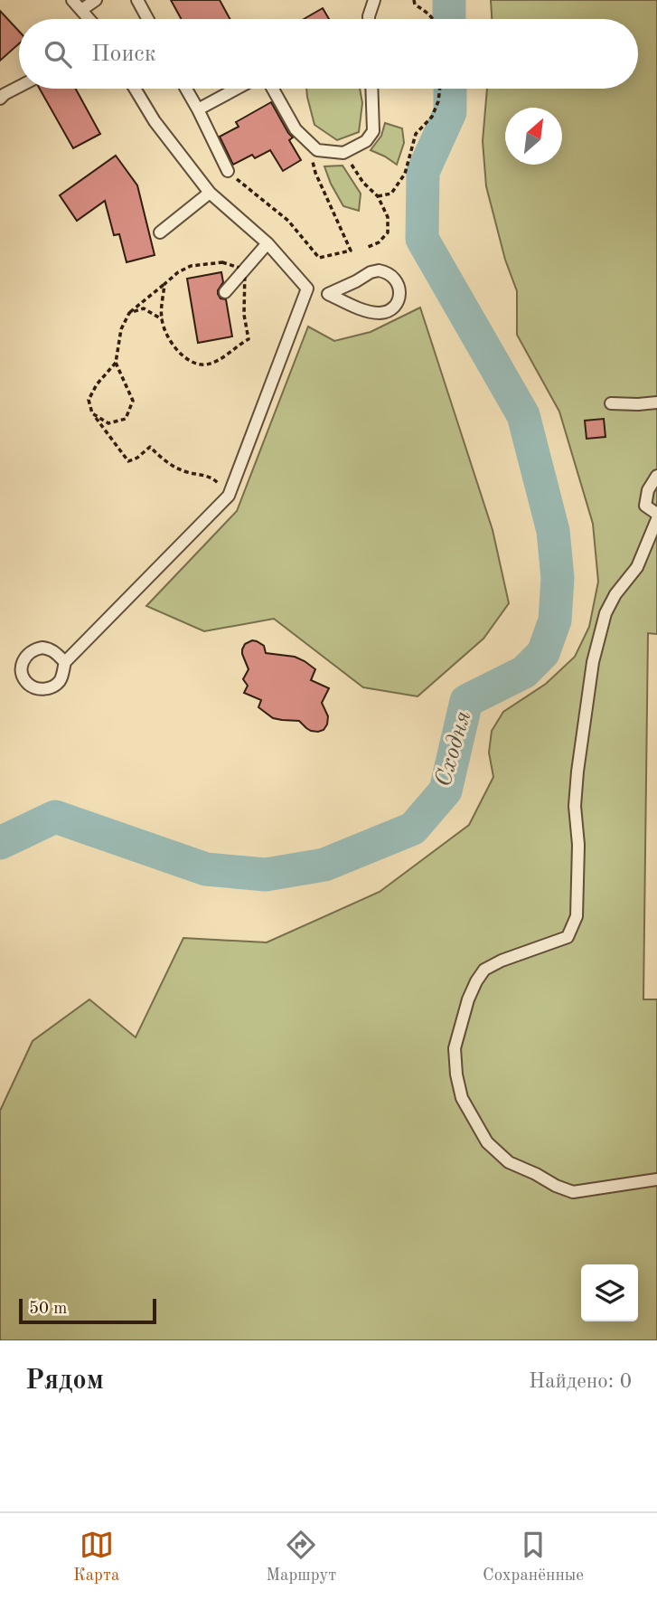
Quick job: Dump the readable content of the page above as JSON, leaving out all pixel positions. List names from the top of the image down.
{
  "water": ["Сходня"],
  "scale_bar": "50 m",
  "north": "top right",
  "page": {
    "search": "Поиск",
    "scale": "50 m",
    "heading": ["Рядом", "Найдено: 0"],
    "nav": ["Карта", "Маршрут", "Сохранённые"]
  }
}
